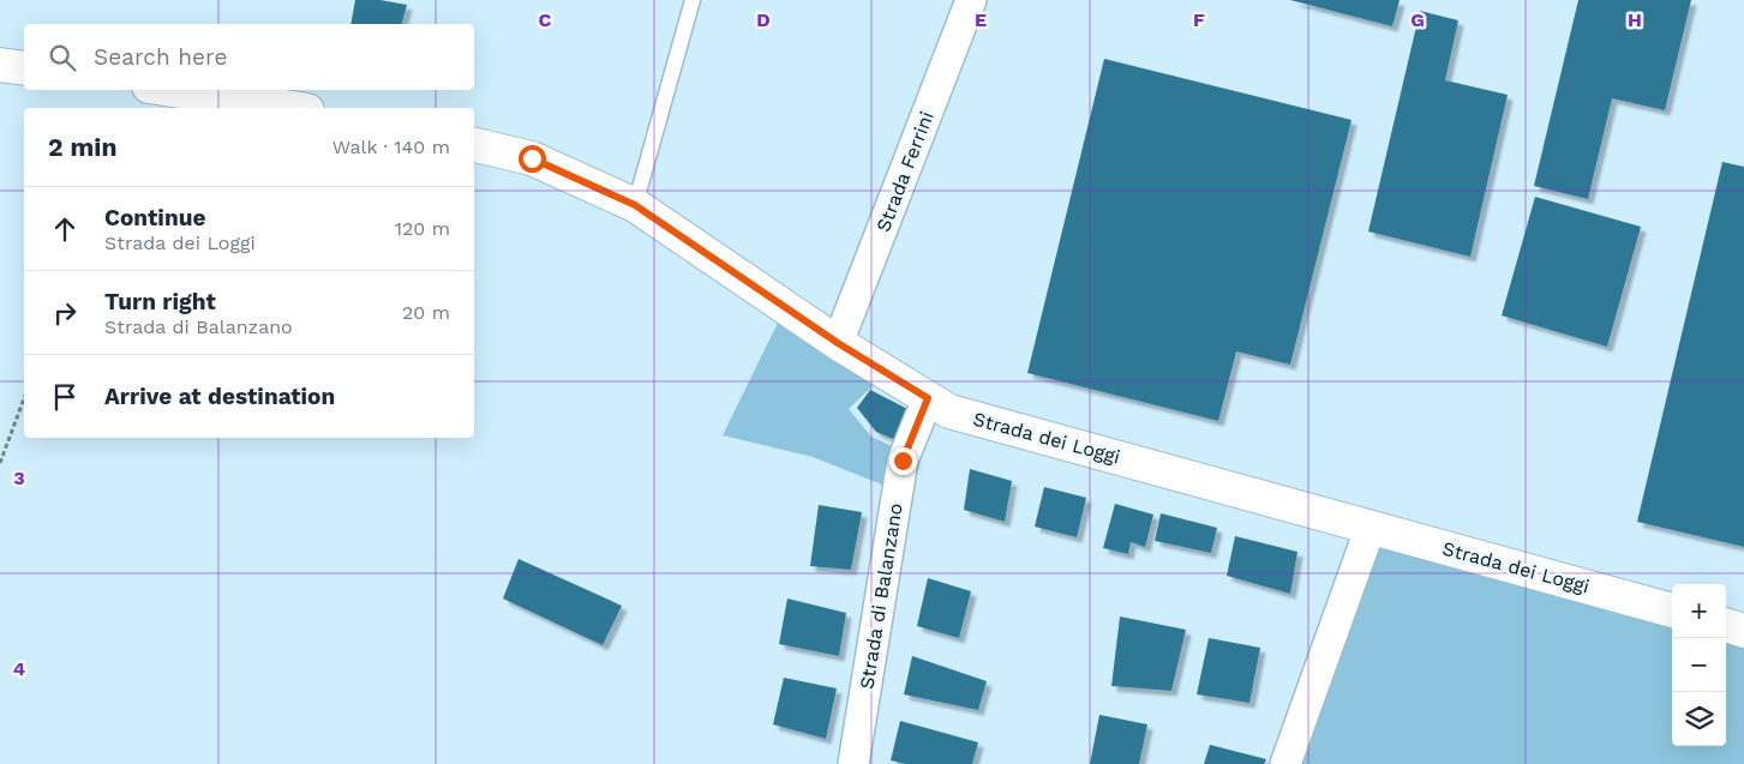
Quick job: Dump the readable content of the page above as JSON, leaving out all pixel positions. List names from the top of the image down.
{
  "streets": {
    "street": ["Strada Ferrini", "Strada dei Loggi", "Strada di Balanzano"]
  },
  "crossings": [
    ["Strada Ferrini", "Strada dei Loggi"],
    ["Strada dei Loggi", "Strada di Balanzano"]
  ],
  "page": {
    "search": "Search here",
    "heading": ["2 min", "Walk · 140 m"],
    "list": [
      ["Continue", "Strada dei Loggi", "120 m"],
      ["Turn right", "Strada di Balanzano", "20 m"],
      "Arrive at destination"
    ],
    "map_buttons": ["+", "−"]
  },
  "grid": {
    "columns": [
      "C",
      "D",
      "E",
      "F",
      "G",
      "H"
    ],
    "rows": ["3", "4"]
  }
}
